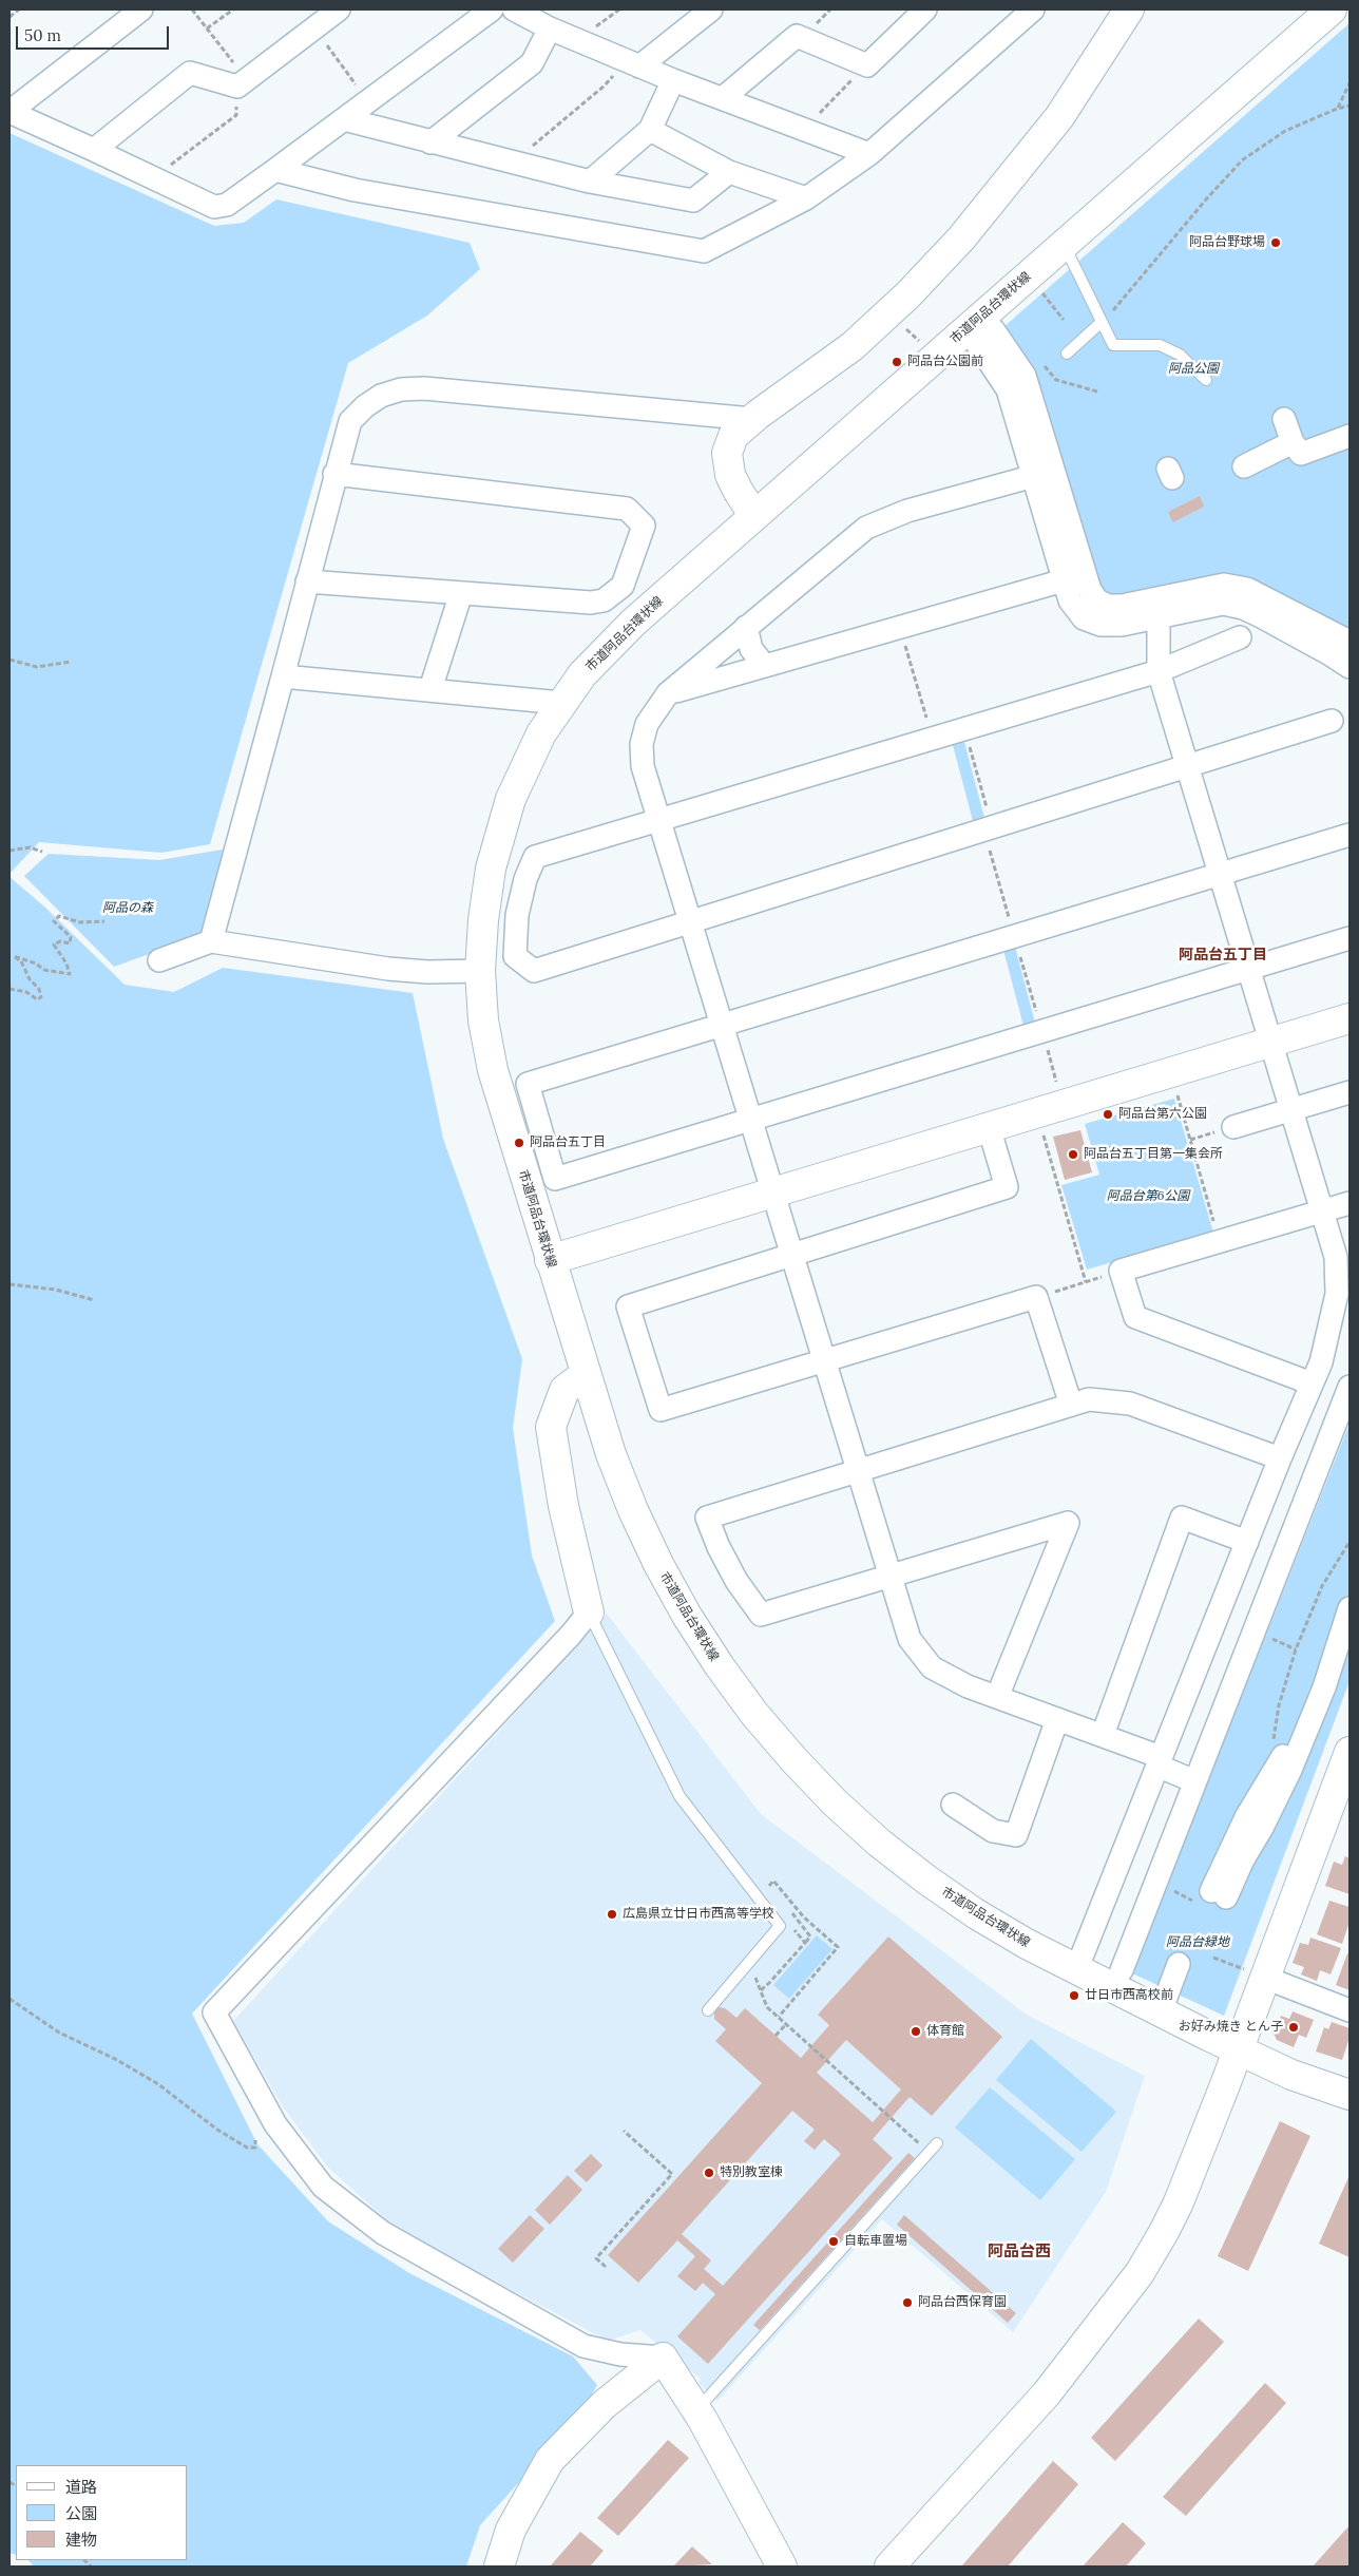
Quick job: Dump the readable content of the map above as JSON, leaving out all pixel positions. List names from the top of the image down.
{
  "streets": {
    "street": ["市道阿品台環状線"]
  },
  "districts": ["阿品台五丁目", "阿品台西"],
  "parks": [
    "阿品公園",
    "阿品の森",
    "阿品台第6公園",
    "阿品台緑地"
  ],
  "places": [
    "阿品台野球場",
    "阿品台公園前",
    "阿品台第六公園",
    "阿品台五丁目",
    "阿品台五丁目第一集会所",
    "広島県立廿日市西高等学校",
    "廿日市西高校前",
    "お好み焼き とん子",
    "体育館",
    "特別教室棟",
    "自転車置場",
    "阿品台西保育園"
  ],
  "legend": ["道路", "公園", "建物"],
  "scale_bar": "50 m"
}
